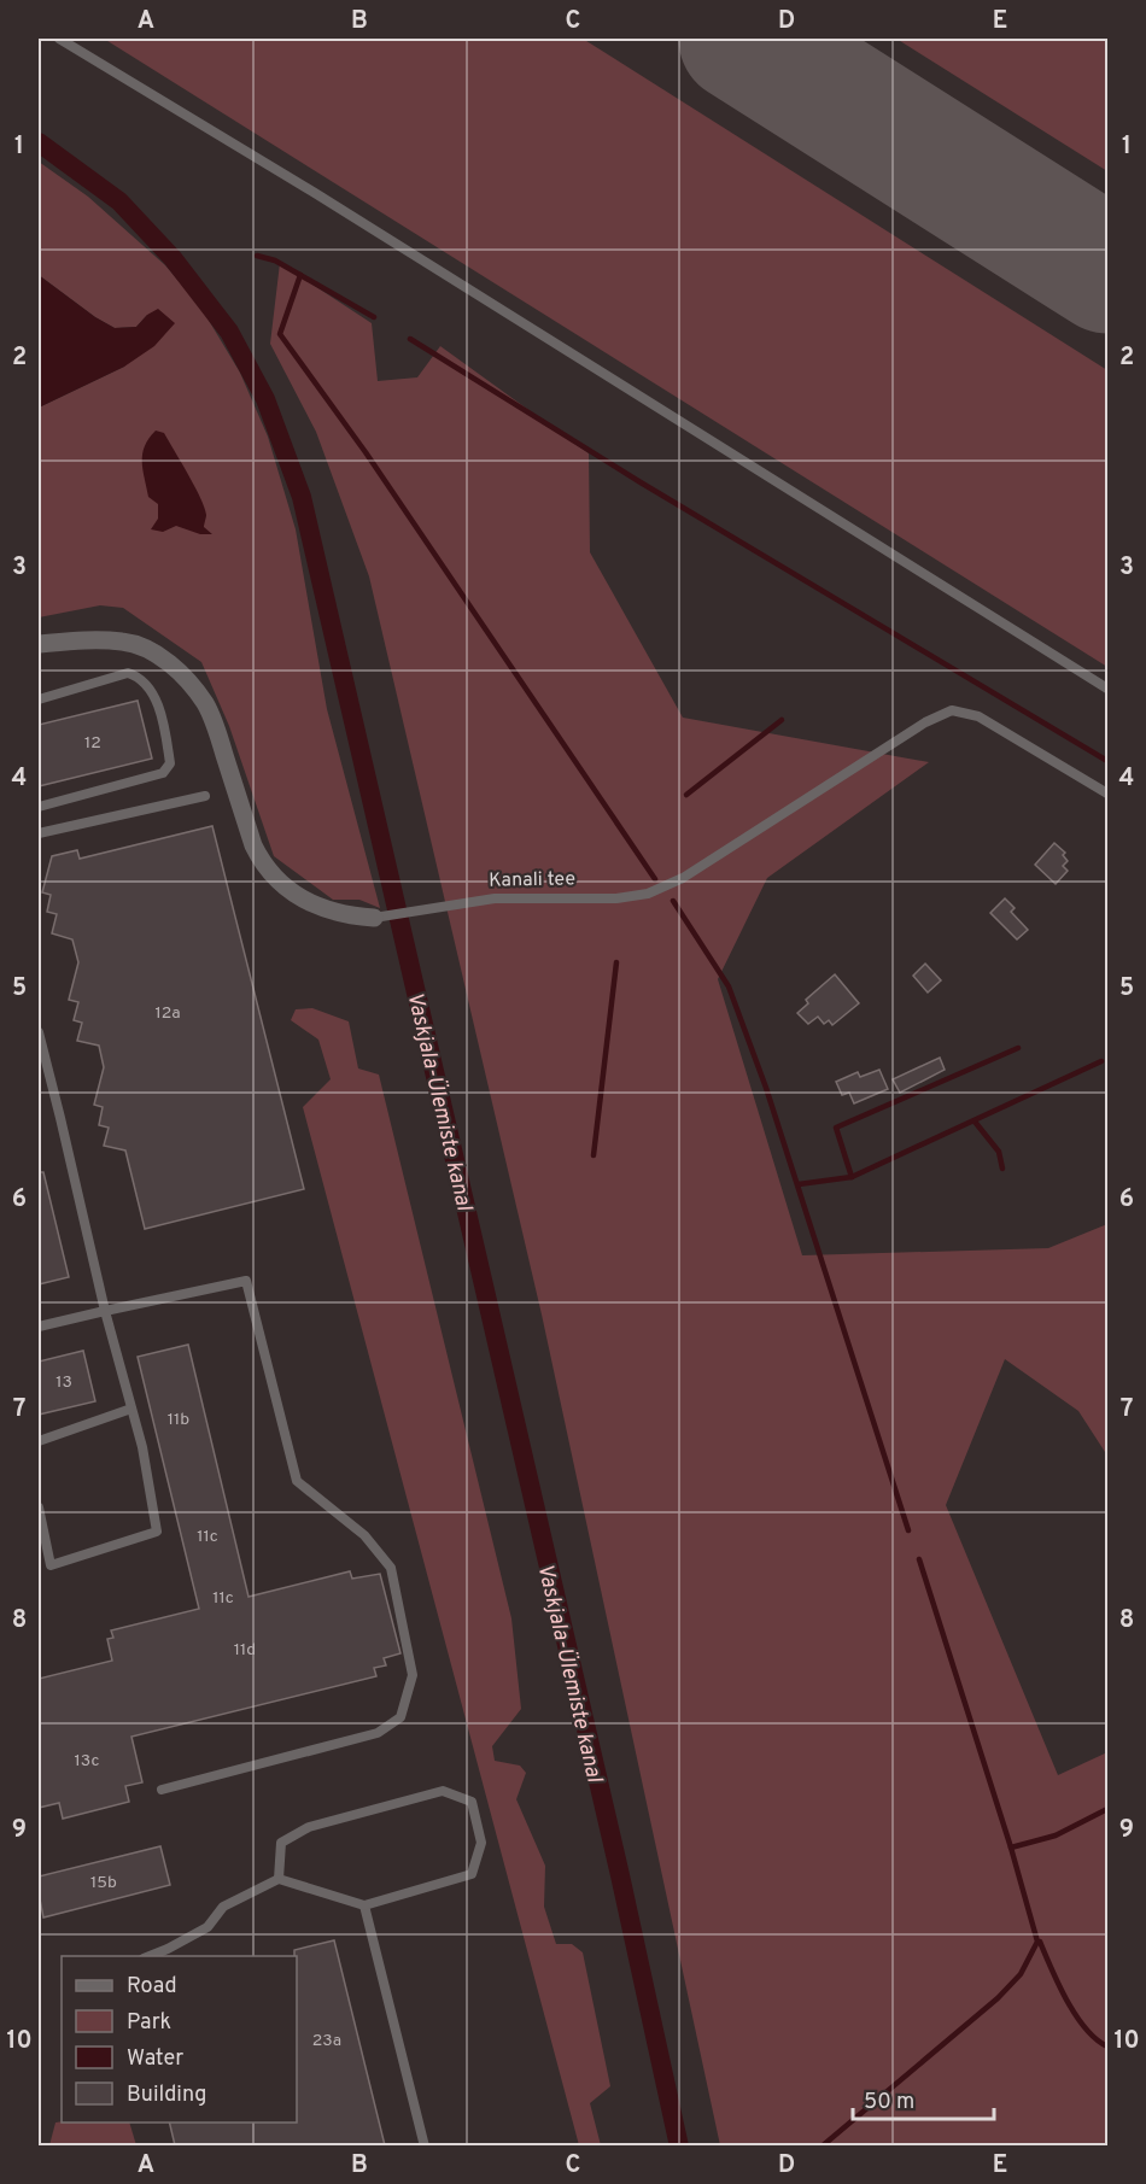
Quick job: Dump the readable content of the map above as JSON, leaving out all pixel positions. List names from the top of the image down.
{
  "streets": {
    "street": ["Kanali tee"]
  },
  "water": ["Vaskjala-Ülemiste kanal"],
  "house_numbers": [
    "12",
    "12a",
    "13",
    "11b",
    "11c",
    "11c",
    "11d",
    "13c",
    "15b",
    "23a"
  ],
  "legend": [
    "Road",
    "Park",
    "Water",
    "Building"
  ],
  "scale_bar": "50 m",
  "grid": {
    "columns": [
      "A",
      "B",
      "C",
      "D",
      "E"
    ],
    "rows": [
      "1",
      "2",
      "3",
      "4",
      "5",
      "6",
      "7",
      "8",
      "9",
      "10"
    ]
  }
}
